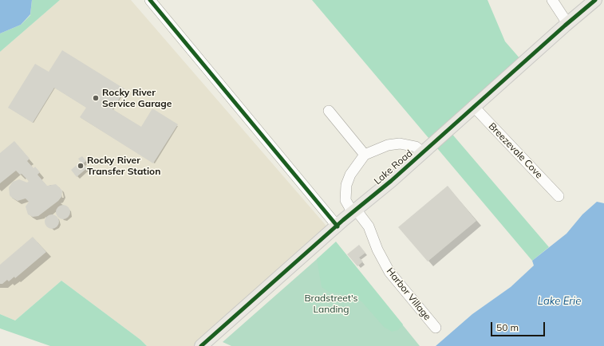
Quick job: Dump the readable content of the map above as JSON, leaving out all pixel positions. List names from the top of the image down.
{
  "streets": {
    "main road": ["Lake Road"],
    "street": ["Breezevale Cove", "Harbor Village"]
  },
  "crossings": [
    ["Breezevale Cove", "Lake Road"],
    ["Lake Road", "Harbor Village"]
  ],
  "water": ["Lake Erie"],
  "parks": ["Bradstreet's Landing"],
  "places": ["Rocky River Service Garage", "Rocky River Transfer Station"],
  "scale_bar": "50 m"
}
